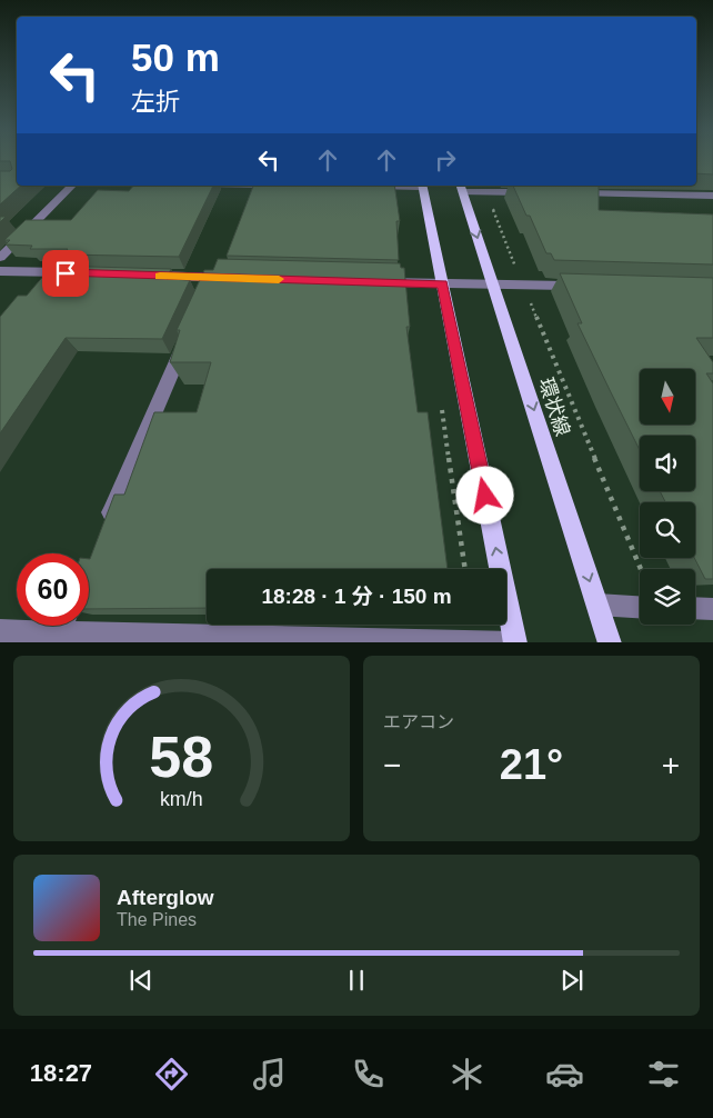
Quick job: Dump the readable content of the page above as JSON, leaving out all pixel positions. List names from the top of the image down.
{
  "streets": {
    "main road": ["環状線"]
  },
  "north": "bottom",
  "page": {
    "turn": ["50 m", "左折"],
    "limit": "60",
    "trip": "18:28 · 1 分 · 150 m",
    "tile": "エアコン",
    "heat": ["−", "21°", "+"],
    "song": ["Afterglow", "The Pines"],
    "tabs": "18:27",
    "gauge": ["58", "km/h"]
  }
}
